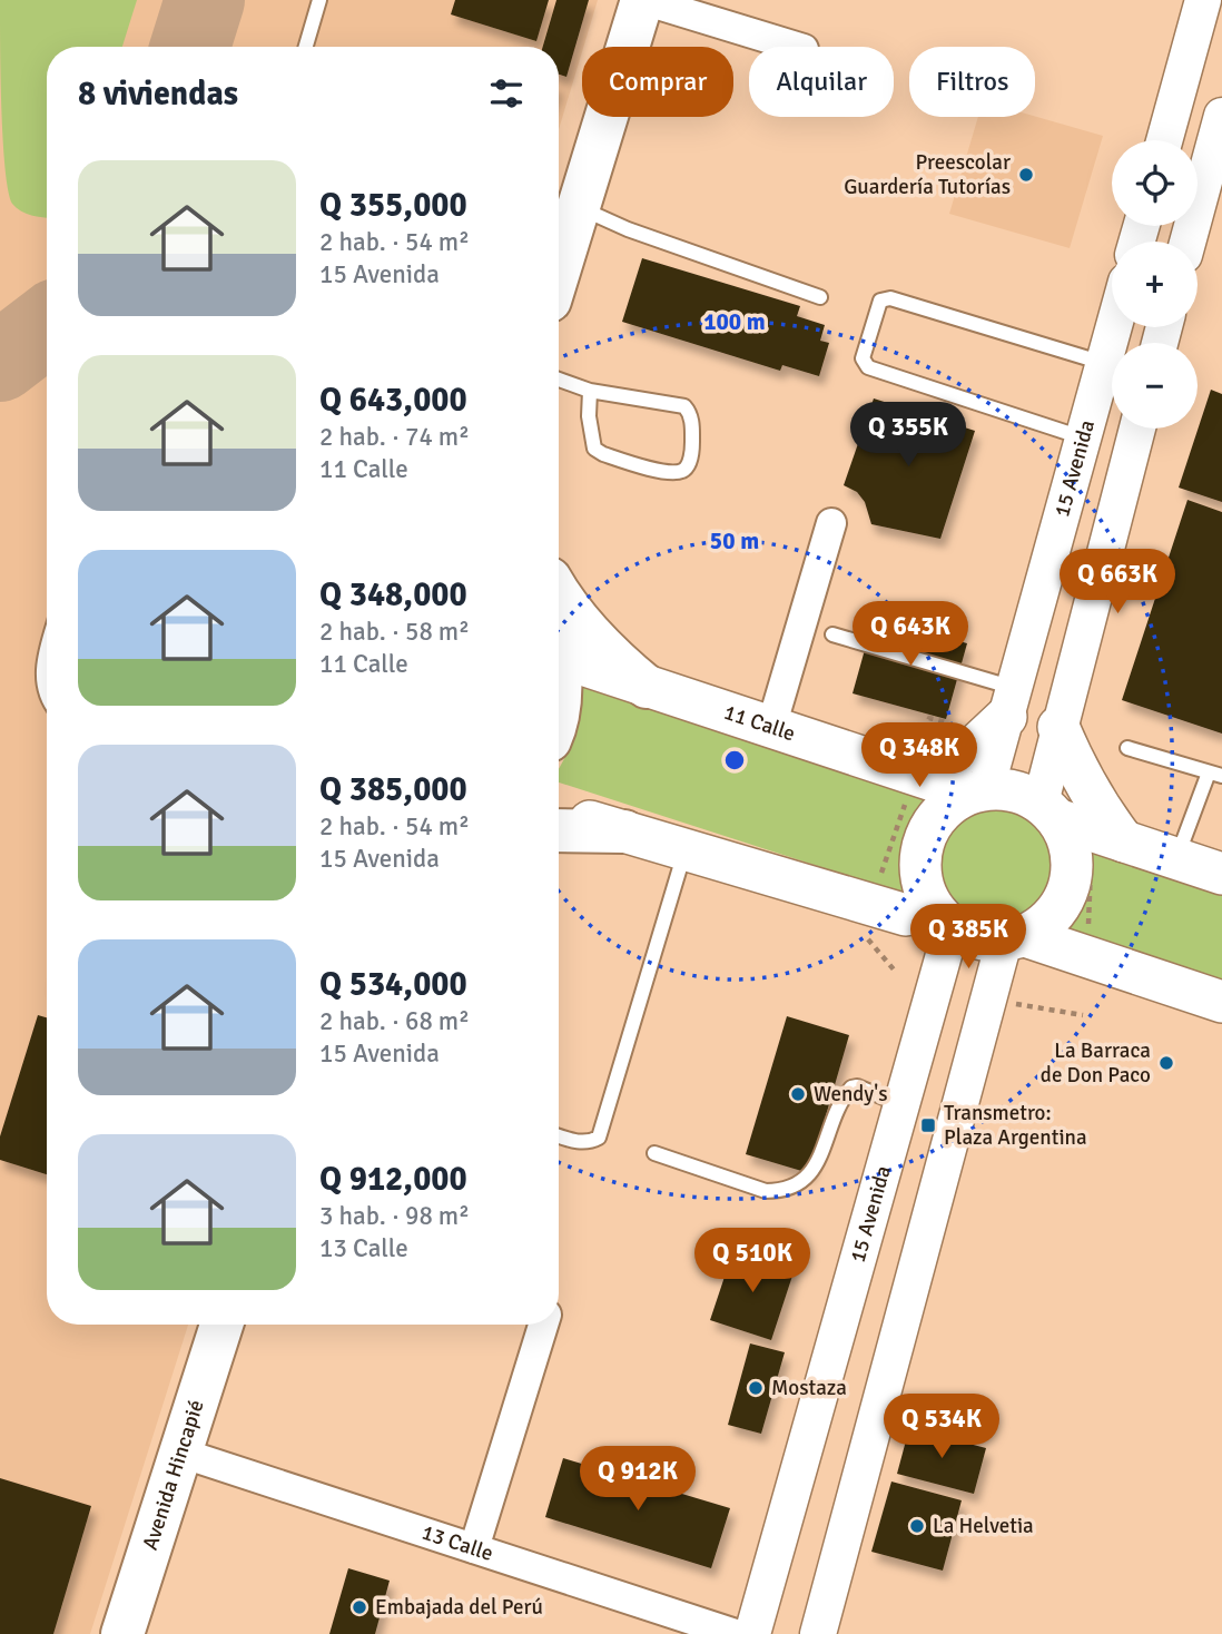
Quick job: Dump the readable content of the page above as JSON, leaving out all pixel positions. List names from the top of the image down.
{
  "streets": {
    "main road": ["11 Calle", "Avenida Hincapié"],
    "street": ["15 Avenida", "13 Calle"]
  },
  "crossings": [
    ["15 Avenida", "11 Calle"],
    ["Avenida Hincapié", "13 Calle"]
  ],
  "places": {
    "other": [
      "Preescolar Guardería Tutorías",
      "La Barraca de Don Paco",
      "Wendy's",
      "Mostaza",
      "La Helvetia",
      "Embajada del Perú"
    ],
    "transit": ["Transmetro: Plaza Argentina"]
  },
  "page": {
    "chip": ["Comprar", "Alquilar", "Filtros"],
    "heading": "8 viviendas",
    "map_buttons": ["+", "−"],
    "list": [
      {
        "name": "Q 355,000",
        "note": "2 hab. · 54 m² · 15 Avenida"
      },
      {
        "name": "Q 643,000",
        "note": "2 hab. · 74 m² · 11 Calle"
      },
      {
        "name": "Q 348,000",
        "note": "2 hab. · 58 m² · 11 Calle"
      },
      {
        "name": "Q 385,000",
        "note": "2 hab. · 54 m² · 15 Avenida"
      },
      {
        "name": "Q 534,000",
        "note": "2 hab. · 68 m² · 15 Avenida"
      },
      {
        "name": "Q 912,000",
        "note": "3 hab. · 98 m² · 13 Calle"
      }
    ],
    "price": [
      "Q 355K",
      "Q 663K",
      "Q 643K",
      "Q 348K",
      "Q 385K",
      "Q 510K",
      "Q 534K",
      "Q 912K"
    ]
  },
  "rings": ["100 m", "50 m"]
}
